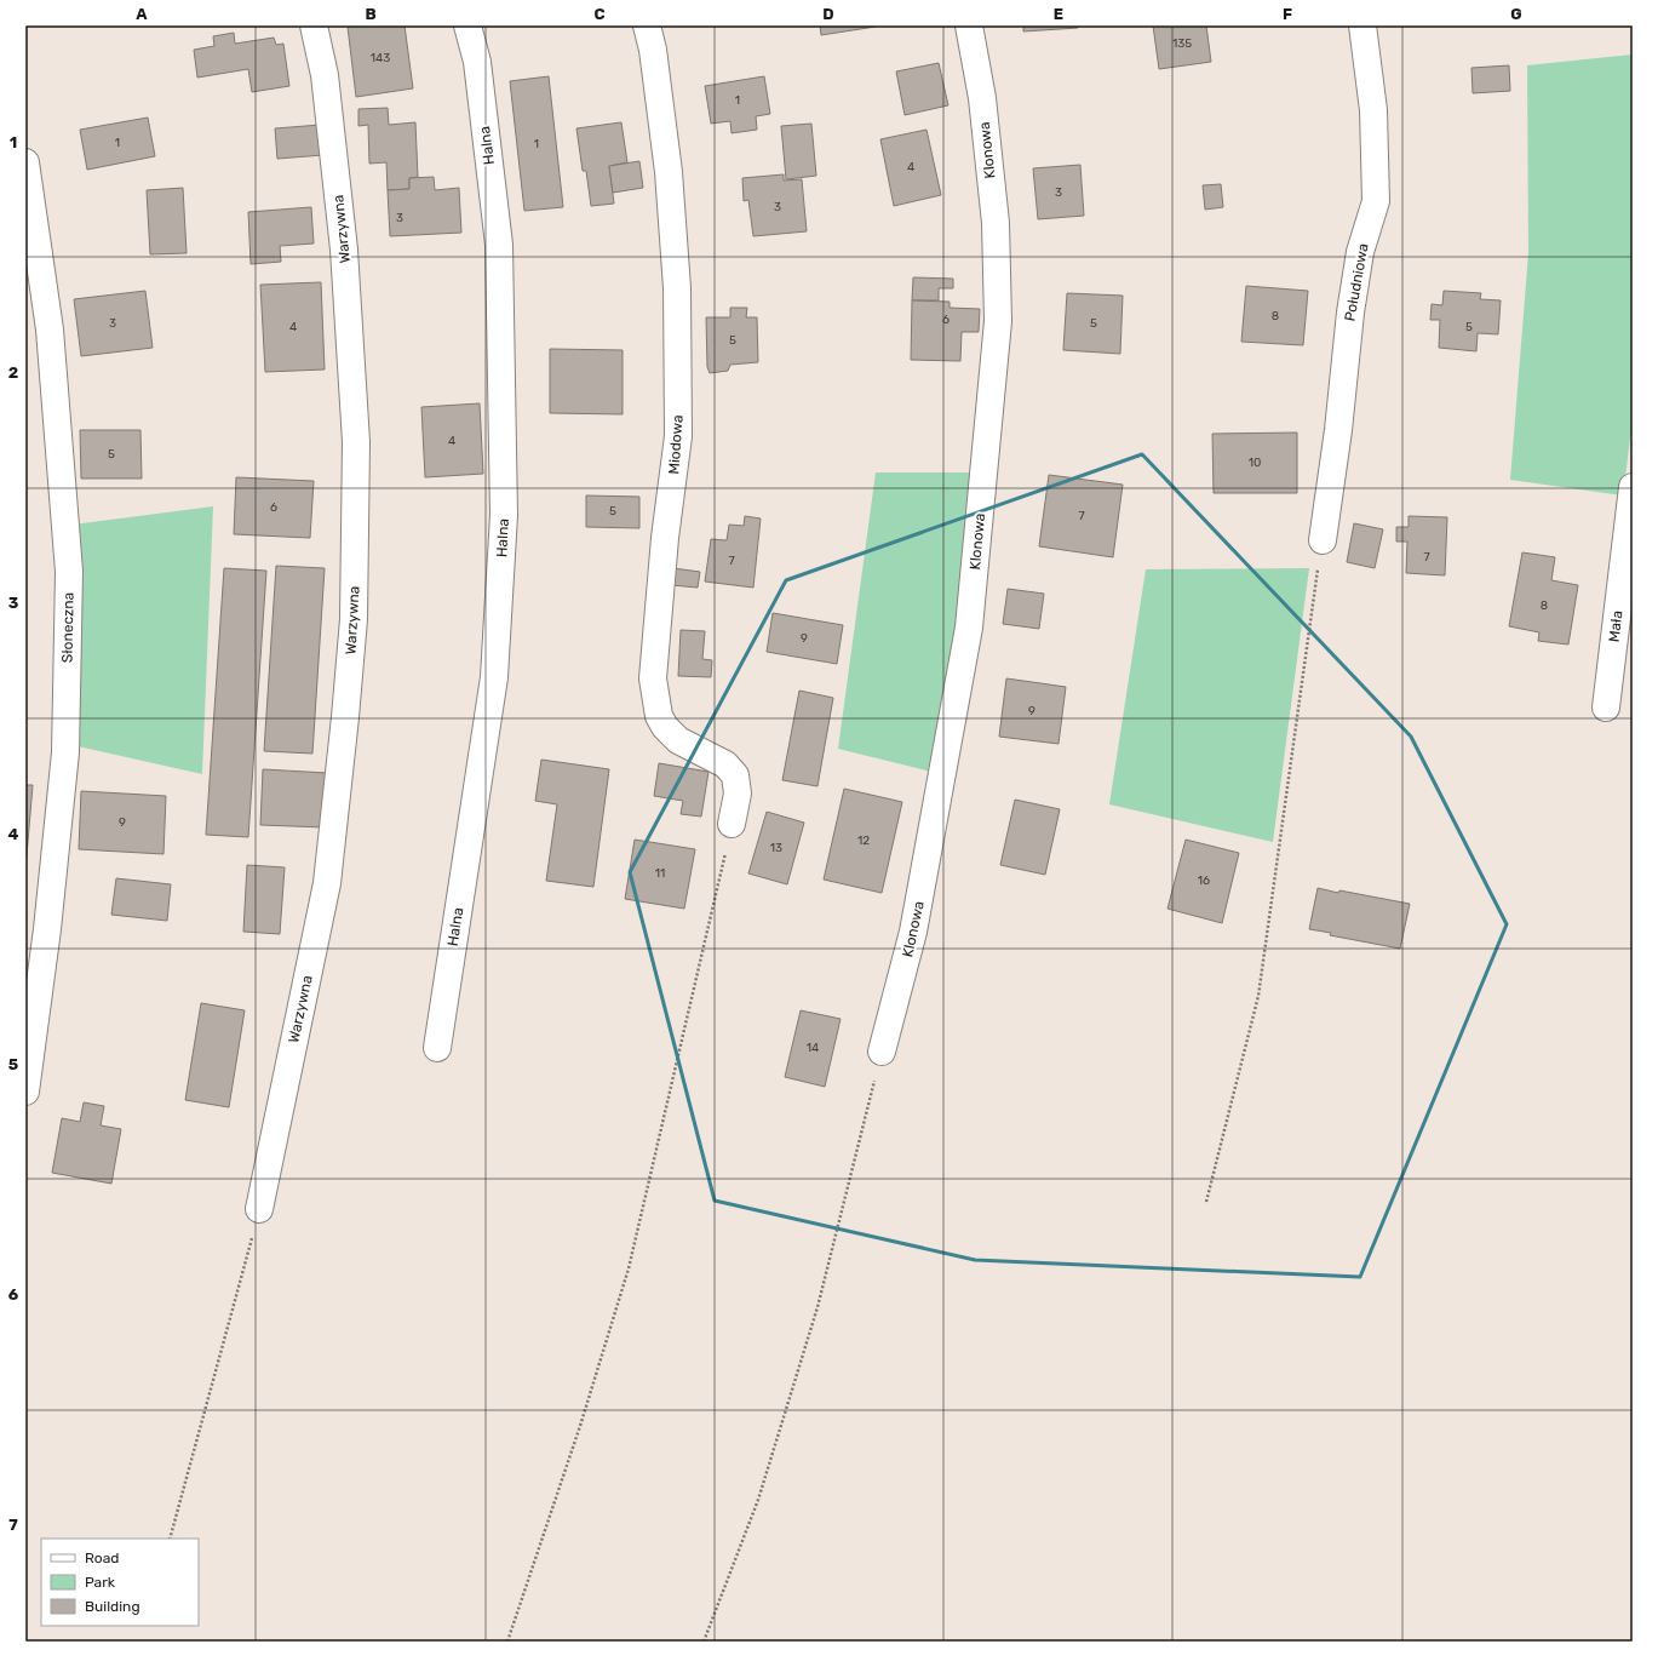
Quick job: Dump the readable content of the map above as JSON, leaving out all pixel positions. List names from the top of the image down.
{
  "streets": {
    "street": [
      "Halna",
      "Klonowa",
      "Warzywna",
      "Południowa",
      "Miodowa",
      "Mała",
      "Słoneczna"
    ]
  },
  "house_numbers": [
    "135",
    "143",
    "1",
    "1",
    "1",
    "4",
    "3",
    "3",
    "3",
    "8",
    "6",
    "3",
    "5",
    "4",
    "5",
    "5",
    "4",
    "5",
    "10",
    "6",
    "5",
    "7",
    "7",
    "7",
    "8",
    "9",
    "9",
    "9",
    "12",
    "13",
    "11",
    "16",
    "14"
  ],
  "legend": ["Road", "Park", "Building"],
  "grid": {
    "columns": [
      "A",
      "B",
      "C",
      "D",
      "E",
      "F",
      "G"
    ],
    "rows": [
      "1",
      "2",
      "3",
      "4",
      "5",
      "6",
      "7"
    ]
  }
}
